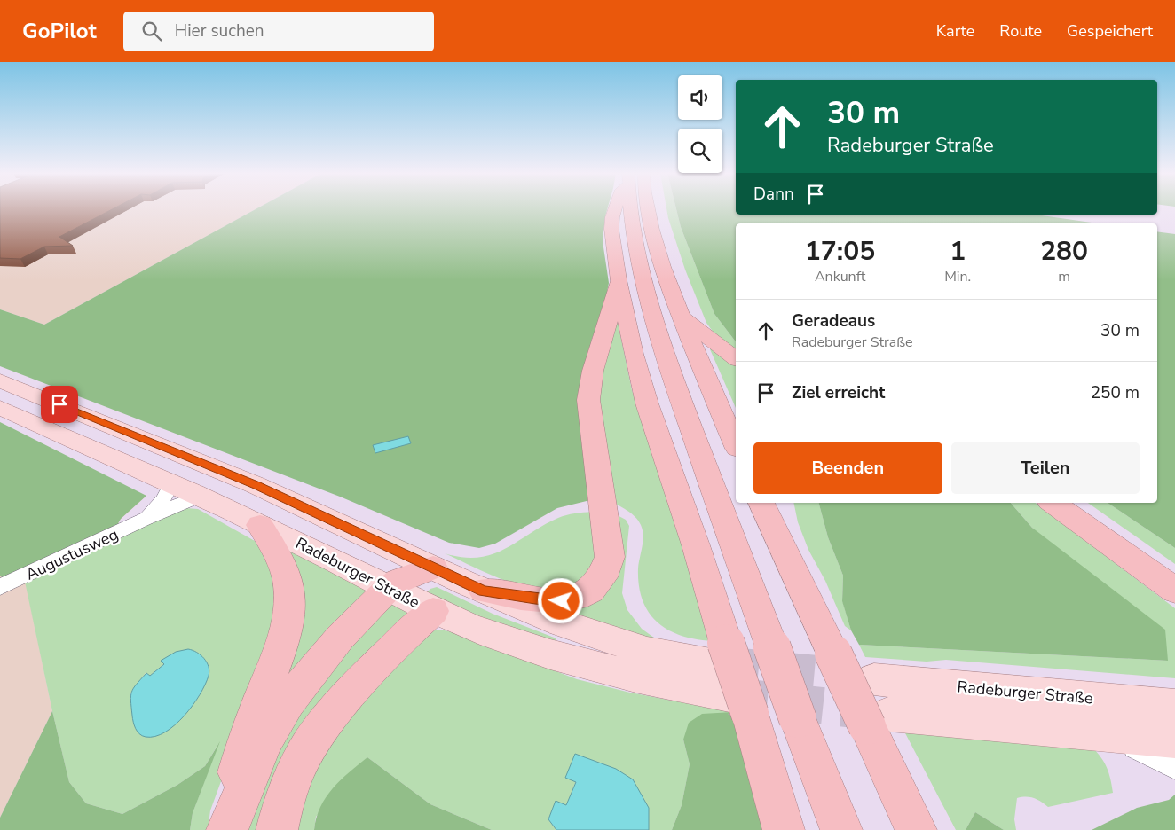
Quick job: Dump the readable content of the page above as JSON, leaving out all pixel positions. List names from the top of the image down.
{
  "streets": {
    "main road": ["Radeburger Straße"],
    "street": ["Augustusweg"]
  },
  "crossings": [
    ["Augustusweg", "Radeburger Straße"]
  ],
  "page": {
    "header": "GoPilot",
    "search": "Hier suchen",
    "nav": ["Karte", "Route", "Gespeichert"],
    "turn": ["30 m", "Radeburger Straße"],
    "then": "Dann",
    "eta": [
      "17:05",
      "Ankunft",
      "1",
      "Min.",
      "280",
      "m"
    ],
    "list": [
      {
        "name": "Geradeaus",
        "note": "Radeburger Straße",
        "value": "30 m"
      },
      {
        "name": "Ziel erreicht",
        "value": "250 m"
      }
    ],
    "buttons": ["Beenden", "Teilen"]
  }
}
